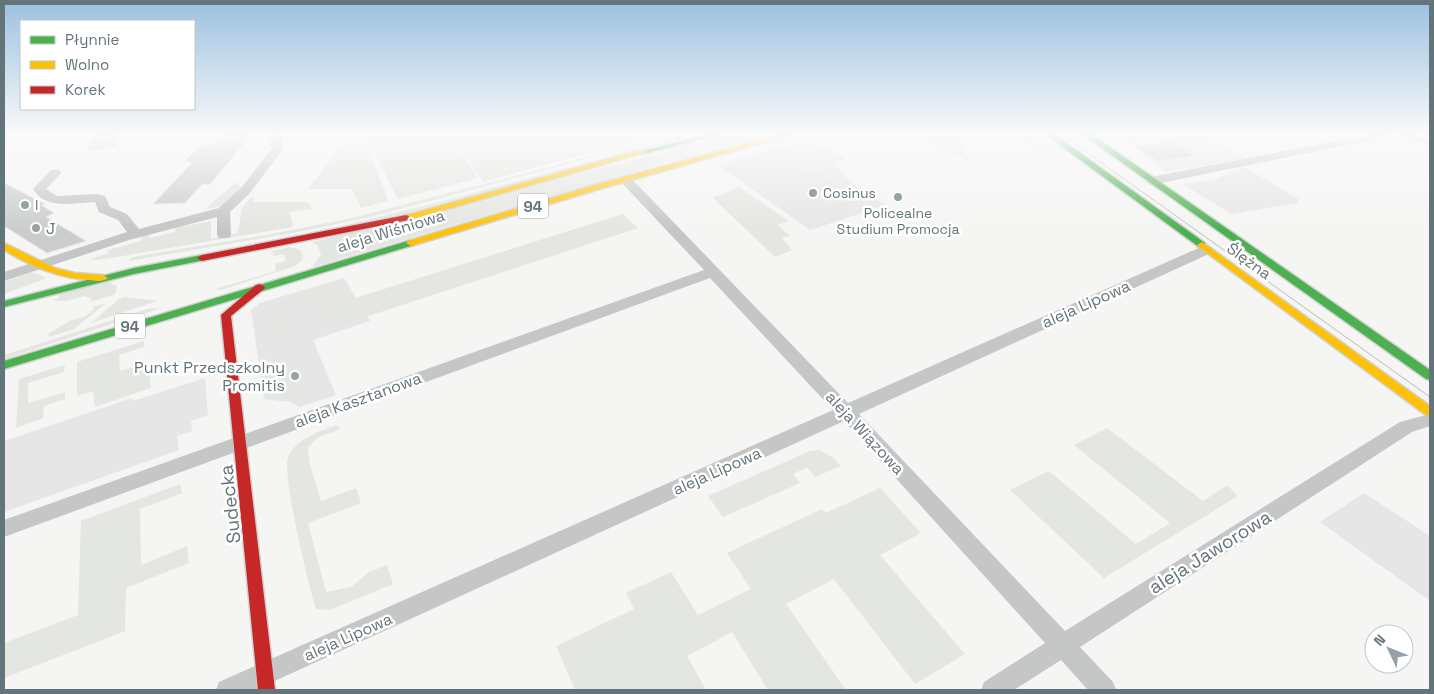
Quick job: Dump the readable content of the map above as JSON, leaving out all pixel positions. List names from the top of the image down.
{
  "streets": {
    "main road": [
      "94",
      "aleja Wiśniowa",
      "Ślężna",
      "Sudecka"
    ],
    "street": [
      "aleja Lipowa",
      "aleja Kasztanowa",
      "aleja Wiązowa",
      "aleja Jaworowa"
    ]
  },
  "crossings": [
    ["aleja Wiśniowa", "aleja Wiązowa"],
    ["Ślężna", "aleja Lipowa"],
    ["aleja Lipowa", "aleja Wiązowa"],
    ["aleja Lipowa", "Sudecka"],
    ["aleja Kasztanowa", "aleja Wiązowa"],
    ["aleja Kasztanowa", "Sudecka"],
    ["aleja Wiązowa", "aleja Jaworowa"]
  ],
  "places": [
    "Cosinus",
    "Policealne Studium Promocja",
    "I",
    "J",
    "Punkt Przedszkolny Promitis"
  ],
  "legend": ["Płynnie", "Wolno", "Korek"],
  "north": "top left"
}
